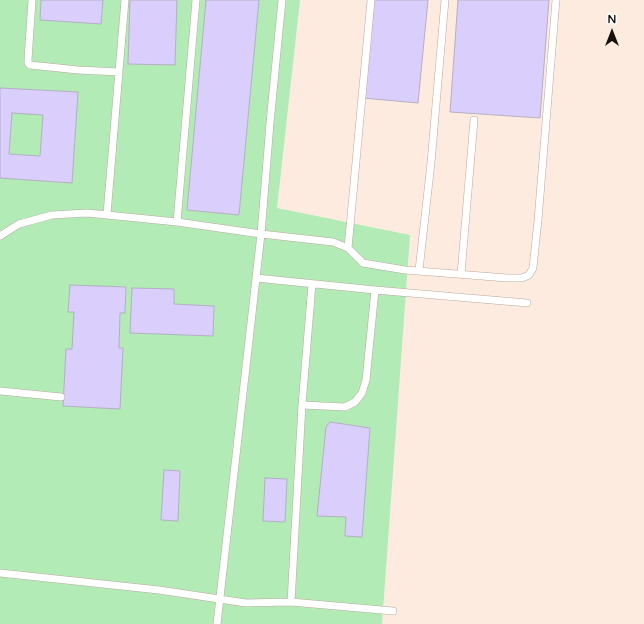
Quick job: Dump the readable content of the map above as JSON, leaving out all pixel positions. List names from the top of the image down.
{
  "north": "top"
}
